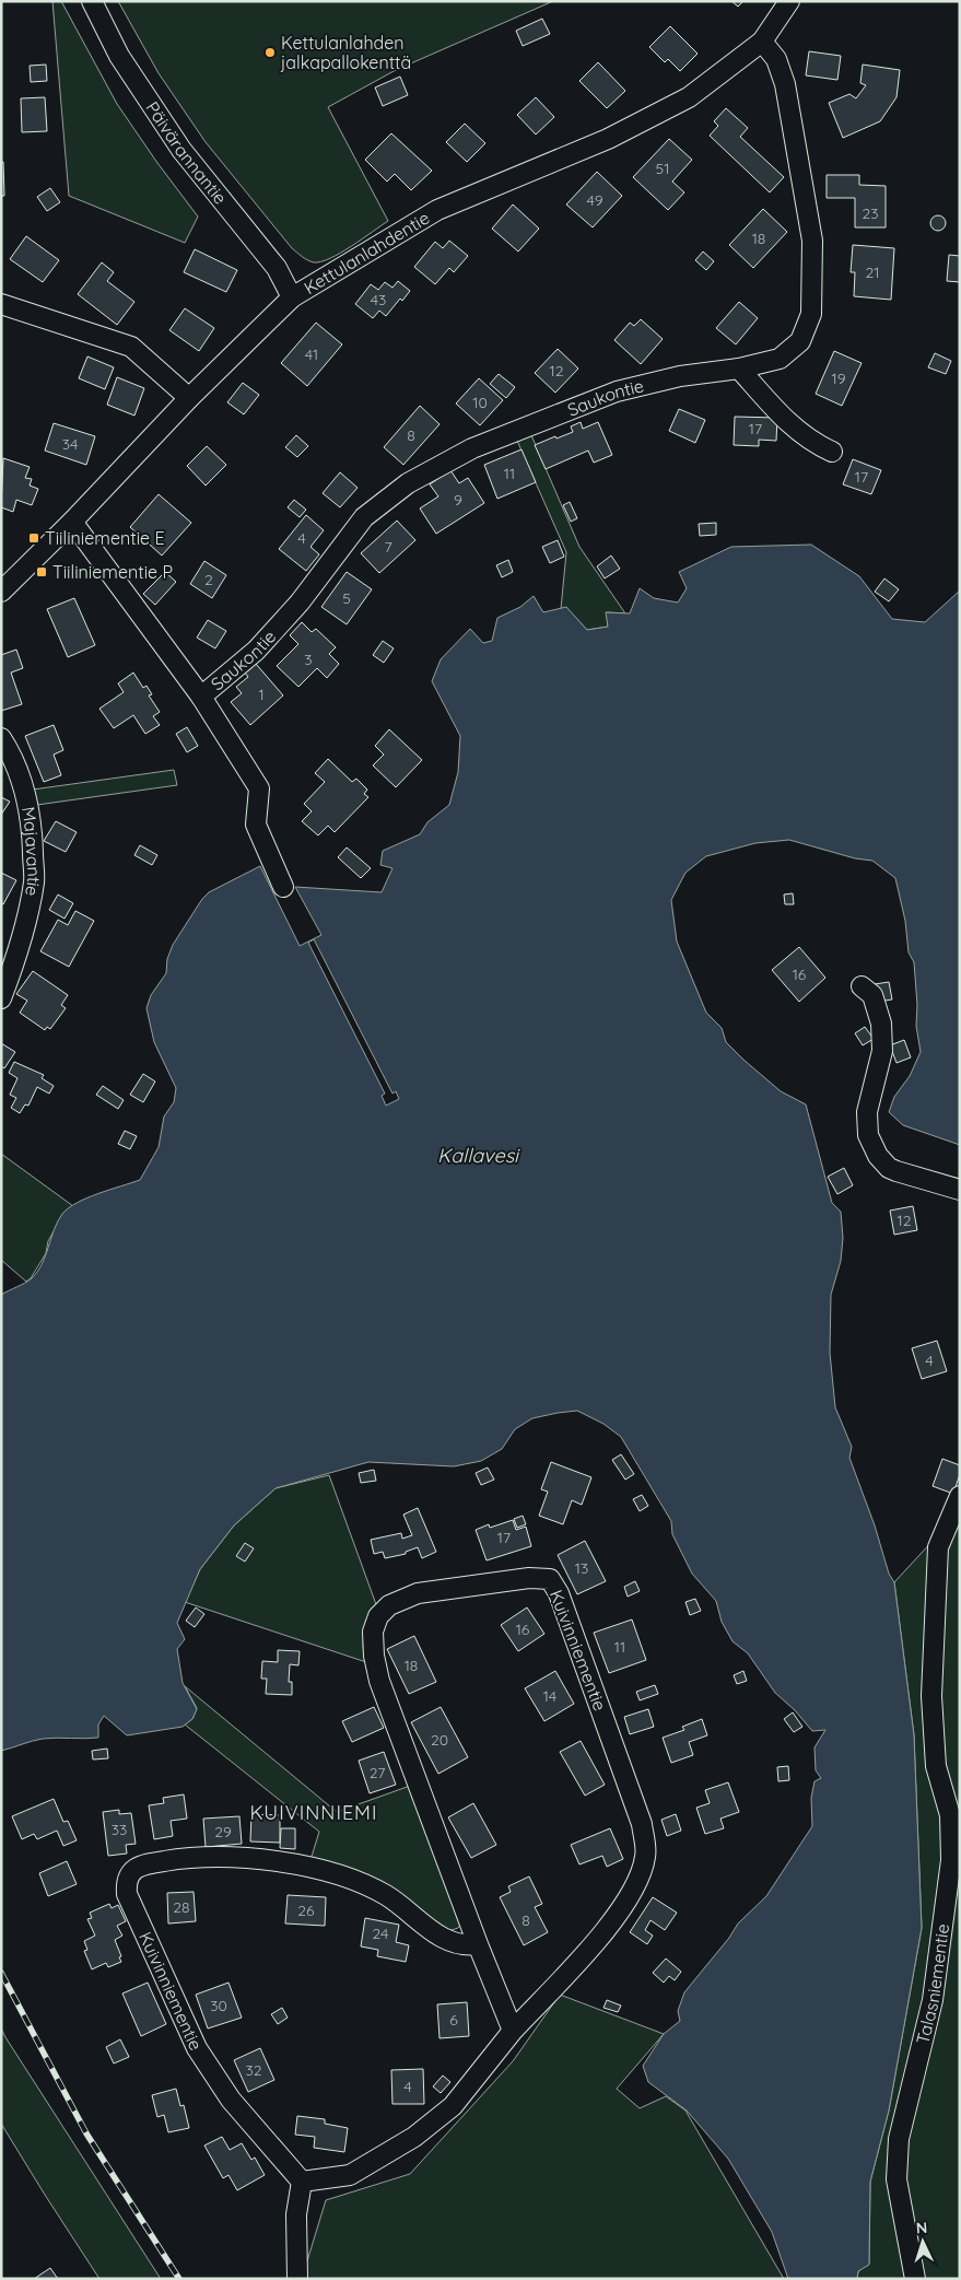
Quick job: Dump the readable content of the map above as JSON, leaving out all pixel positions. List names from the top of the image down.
{
  "streets": {
    "street": [
      "Päivärannantie",
      "Kettulanlahdentie",
      "Saukontie",
      "Majavantie",
      "Kuivinniementie",
      "Talasniementie"
    ]
  },
  "crossings": [
    ["Päivärannantie", "Kettulanlahdentie"],
    ["Kettulanlahdentie", "Saukontie"]
  ],
  "districts": ["KUIVINNIEMI"],
  "water": ["Kallavesi"],
  "places": {
    "other": ["Kettulanlahden jalkapallokenttä"],
    "transit": ["Tiiliniementie E", "Tiiliniementie P"]
  },
  "house_numbers": [
    "51",
    "49",
    "23",
    "18",
    "21",
    "43",
    "41",
    "12",
    "19",
    "10",
    "17",
    "8",
    "34",
    "11",
    "17",
    "9",
    "4",
    "7",
    "2",
    "5",
    "3",
    "1",
    "16",
    "12",
    "4",
    "17",
    "13",
    "16",
    "11",
    "18",
    "14",
    "20",
    "27",
    "33",
    "29",
    "28",
    "26",
    "8",
    "24",
    "30",
    "6",
    "32",
    "4"
  ],
  "north": "top"
}
